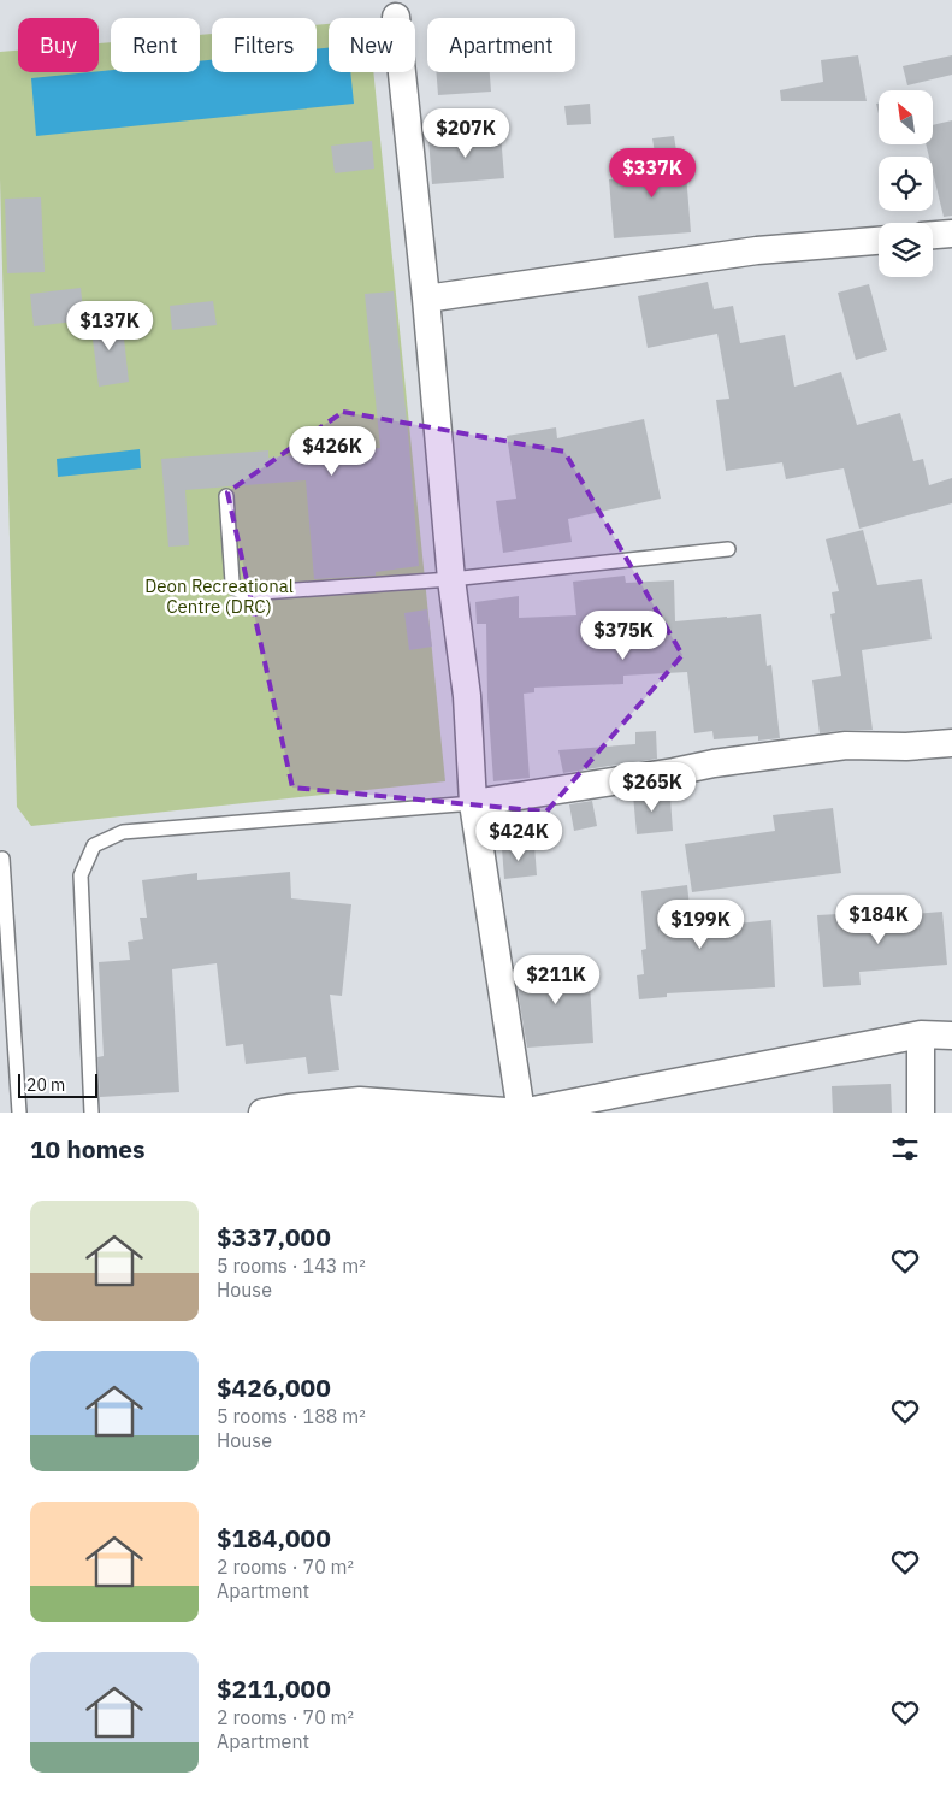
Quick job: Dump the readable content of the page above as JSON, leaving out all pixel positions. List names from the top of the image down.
{
  "parks": ["Deon Recreational Centre (DRC)"],
  "scale_bar": "20 m",
  "north": "top left",
  "page": {
    "chip": [
      "Buy",
      "Rent",
      "Filters",
      "New",
      "Apartment"
    ],
    "price": [
      "$207K",
      "$337K",
      "$137K",
      "$426K",
      "$375K",
      "$265K",
      "$424K",
      "$184K",
      "$199K",
      "$211K"
    ],
    "scale": "20 m",
    "heading": "10 homes",
    "list": [
      {
        "name": "$337,000",
        "note": "5 rooms · 143 m² · House"
      },
      {
        "name": "$426,000",
        "note": "5 rooms · 188 m² · House"
      },
      {
        "name": "$184,000",
        "note": "2 rooms · 70 m² · Apartment"
      },
      {
        "name": "$211,000",
        "note": "2 rooms · 70 m² · Apartment"
      }
    ]
  }
}
